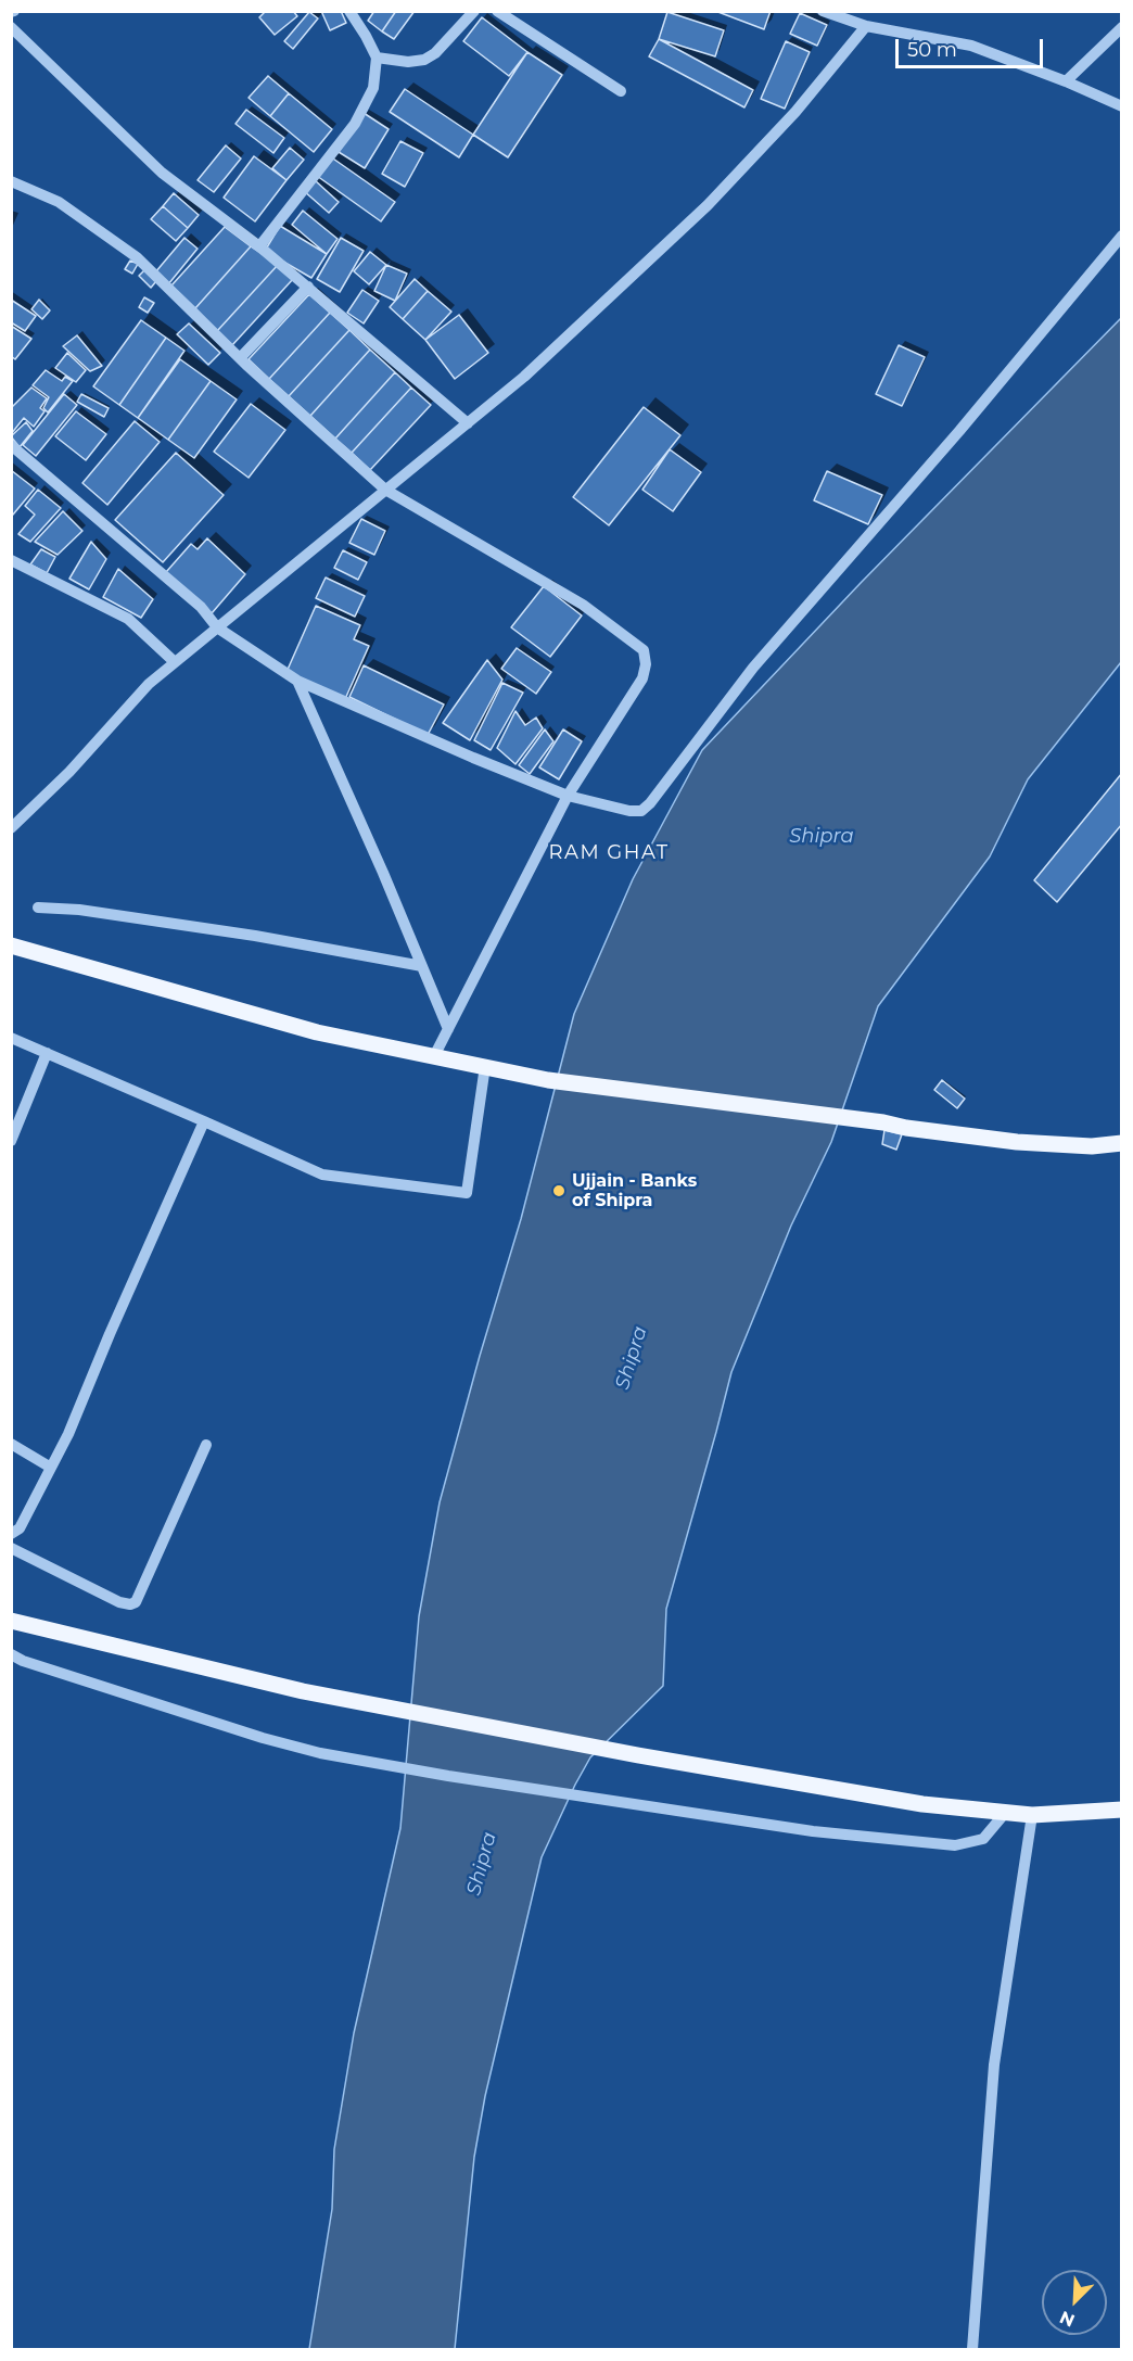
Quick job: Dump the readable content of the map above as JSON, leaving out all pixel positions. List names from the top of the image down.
{
  "districts": ["RAM GHAT"],
  "water": ["Shipra"],
  "places": ["Ujjain - Banks of Shipra"],
  "scale_bar": "50 m",
  "north": "bottom left"
}
